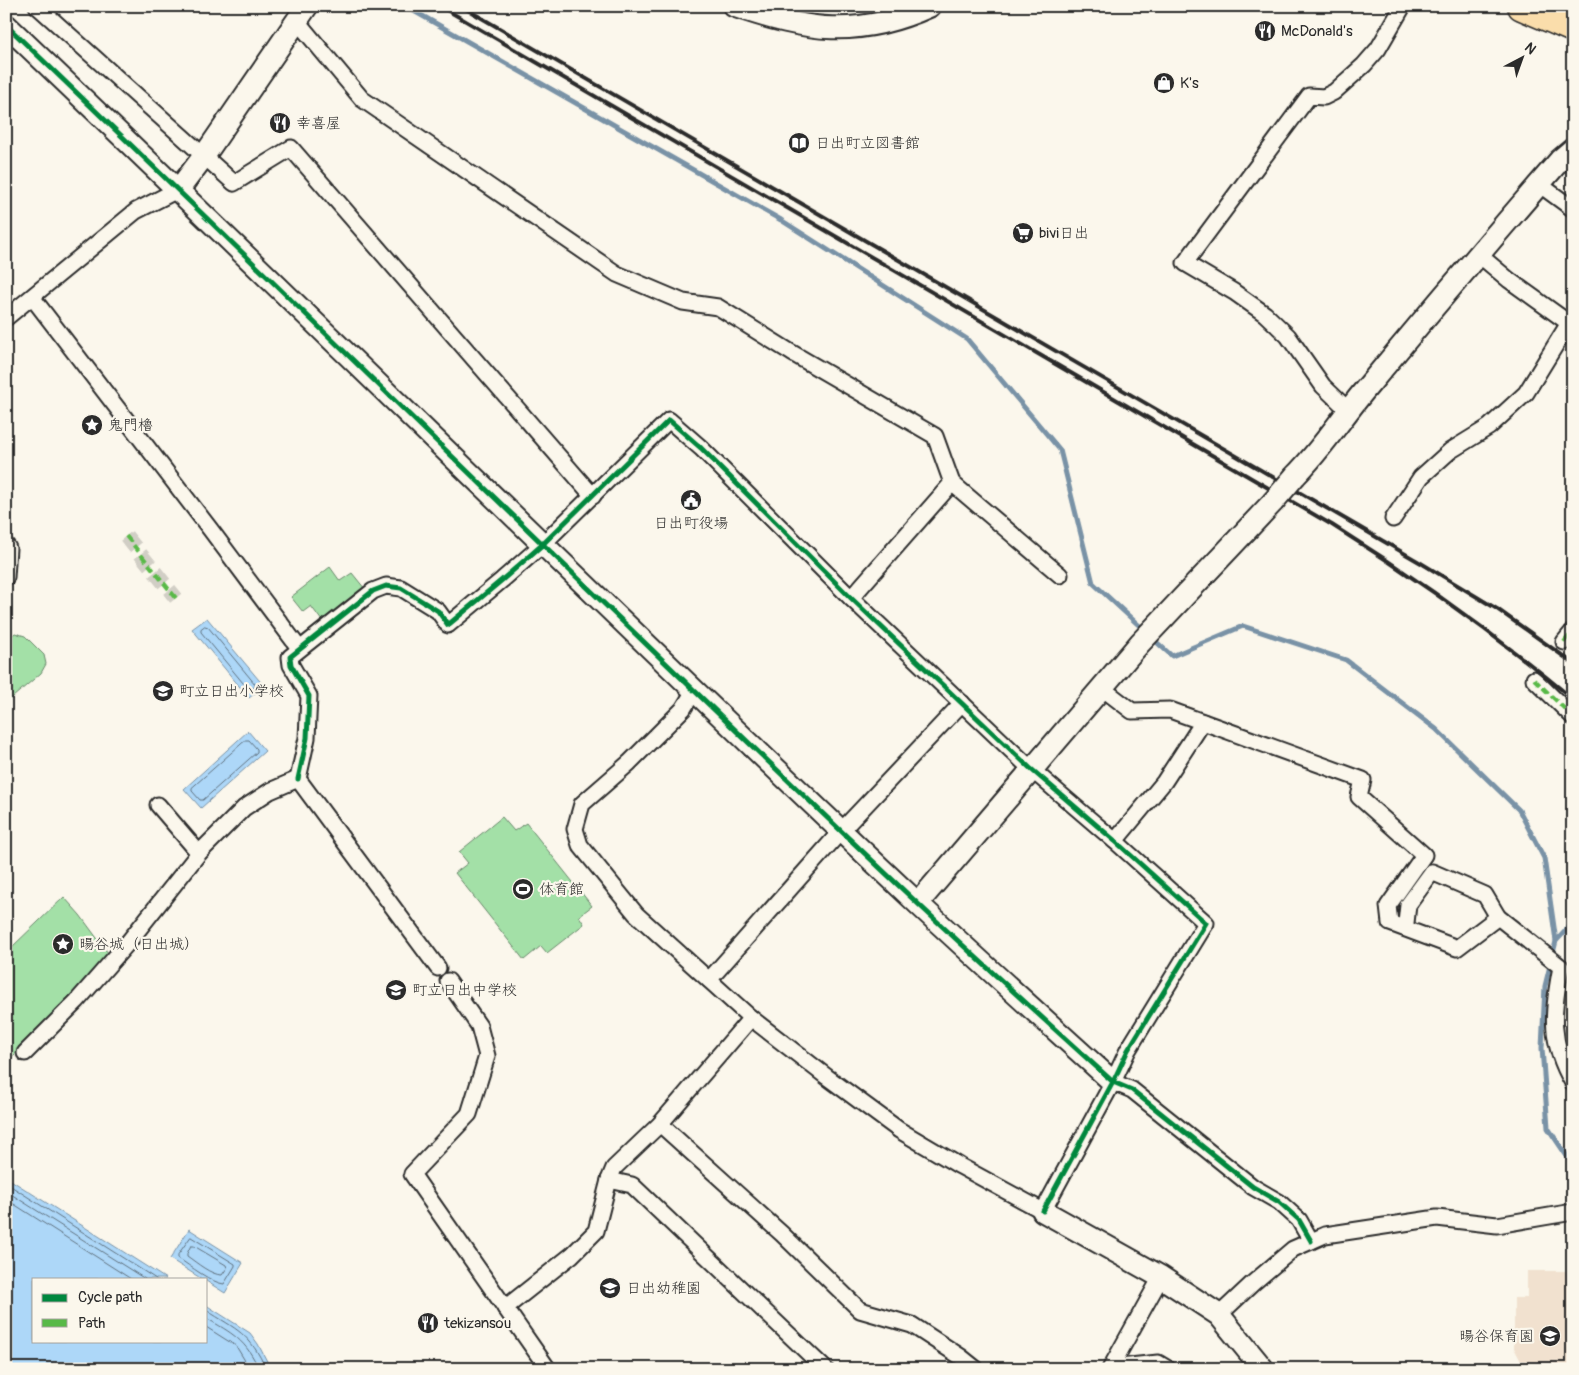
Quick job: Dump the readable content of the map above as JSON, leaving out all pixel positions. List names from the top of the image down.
{
  "places": {
    "restaurant": ["McDonald's", "幸喜屋", "tekizansou"],
    "shop": ["K's"],
    "library": ["日出町立図書館"],
    "supermarket": ["bivi日出"],
    "place": ["鬼門櫓", "暘谷城（日出城）"],
    "public building": ["日出町役場"],
    "school or university": [
      "町立日出小学校",
      "町立日出中学校",
      "日出幼稚園",
      "暘谷保育園"
    ],
    "sports": ["体育館"]
  },
  "legend": ["Cycle path", "Path"],
  "north": "top right"
}
